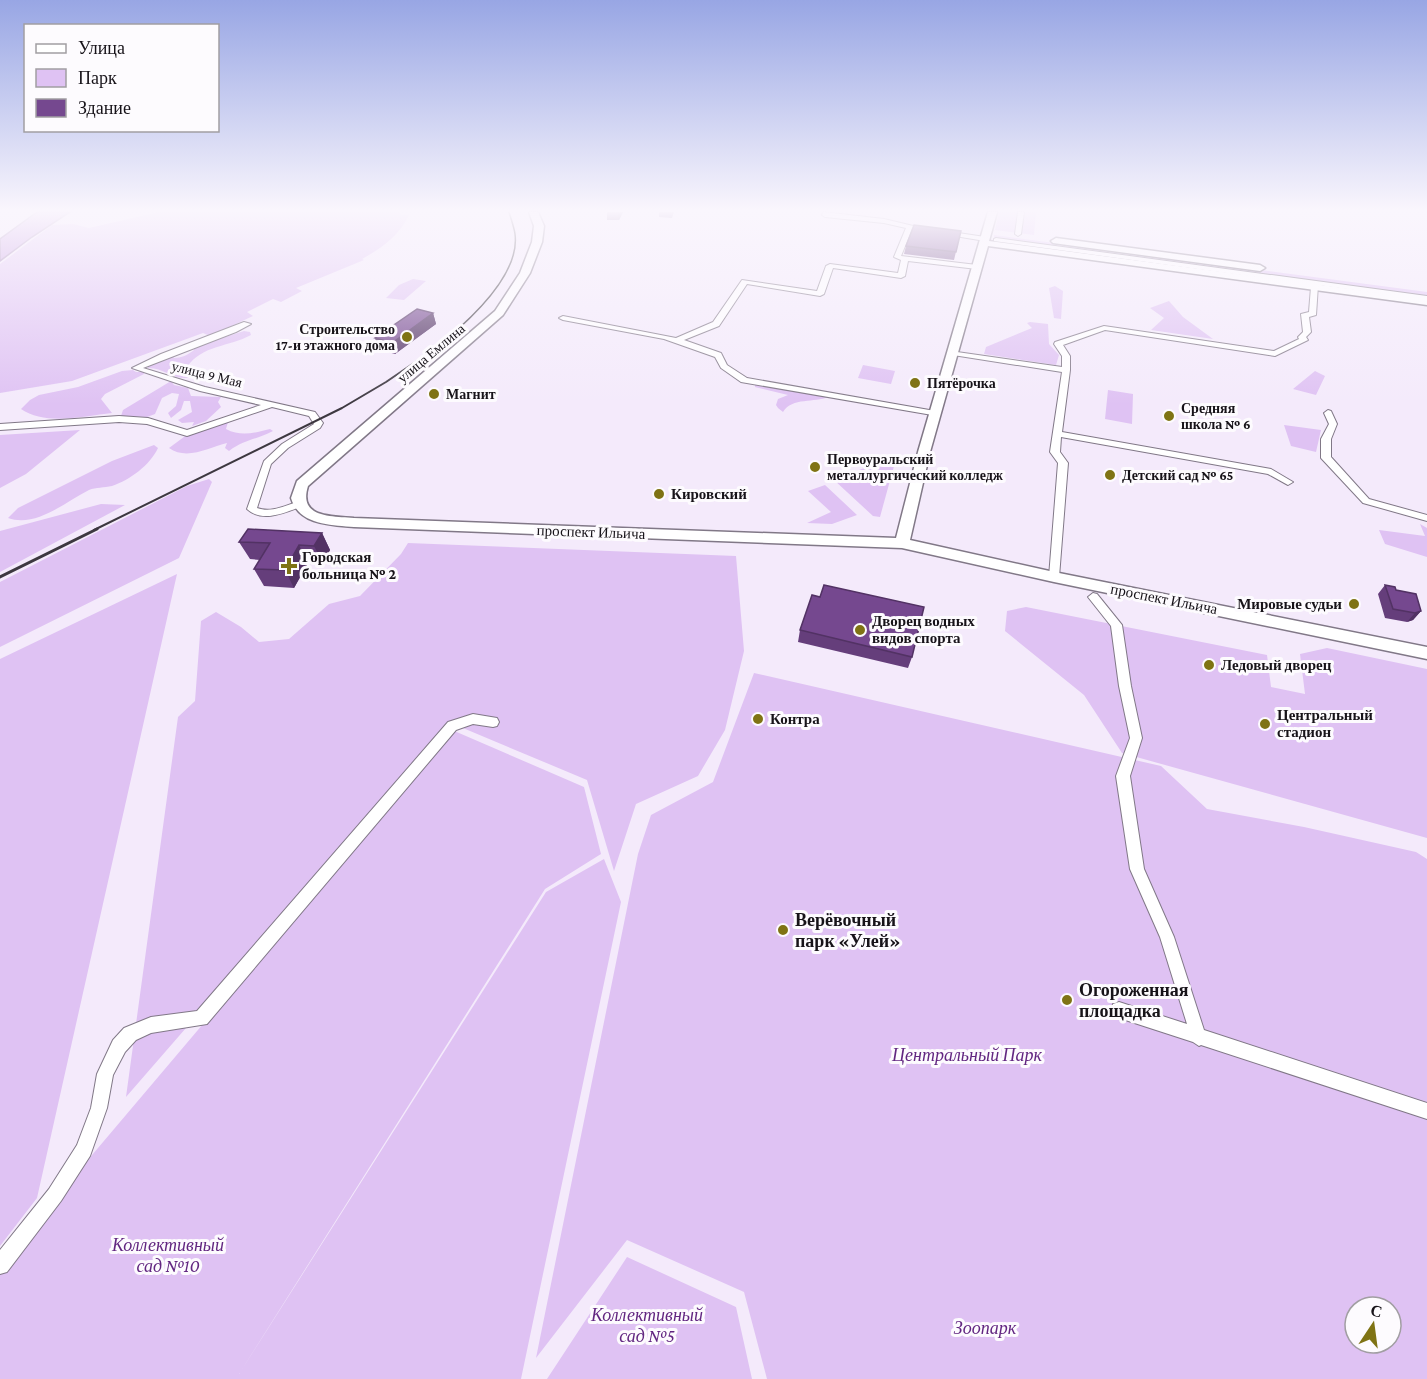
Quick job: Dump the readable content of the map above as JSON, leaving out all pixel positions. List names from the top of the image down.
{
  "streets": {
    "street": ["улица Емлина", "улица 9 Мая", "проспект Ильича"]
  },
  "crossings": [
    ["улица Емлина", "улица 9 Мая"],
    ["улица Емлина", "проспект Ильича"],
    ["улица 9 Мая", "проспект Ильича"]
  ],
  "parks": [
    "Центральный Парк",
    "Коллективный сад №10",
    "Коллективный сад №5",
    "Зоопарк"
  ],
  "places": {
    "other": [
      "Строительство 17-и этажного дома",
      "Пятёрочка",
      "Магнит",
      "Средняя школа № 6",
      "Первоуральский металлургический колледж",
      "Детский сад № 65",
      "Кировский",
      "Мировые судьи",
      "Дворец водных видов спорта",
      "Ледовый дворец",
      "Контра",
      "Центральный стадион",
      "Верёвочный парк «Улей»",
      "Огороженная площадка"
    ],
    "health": ["Городская больница № 2"]
  },
  "legend": ["Улица", "Парк", "Здание"],
  "north": "top"
}
